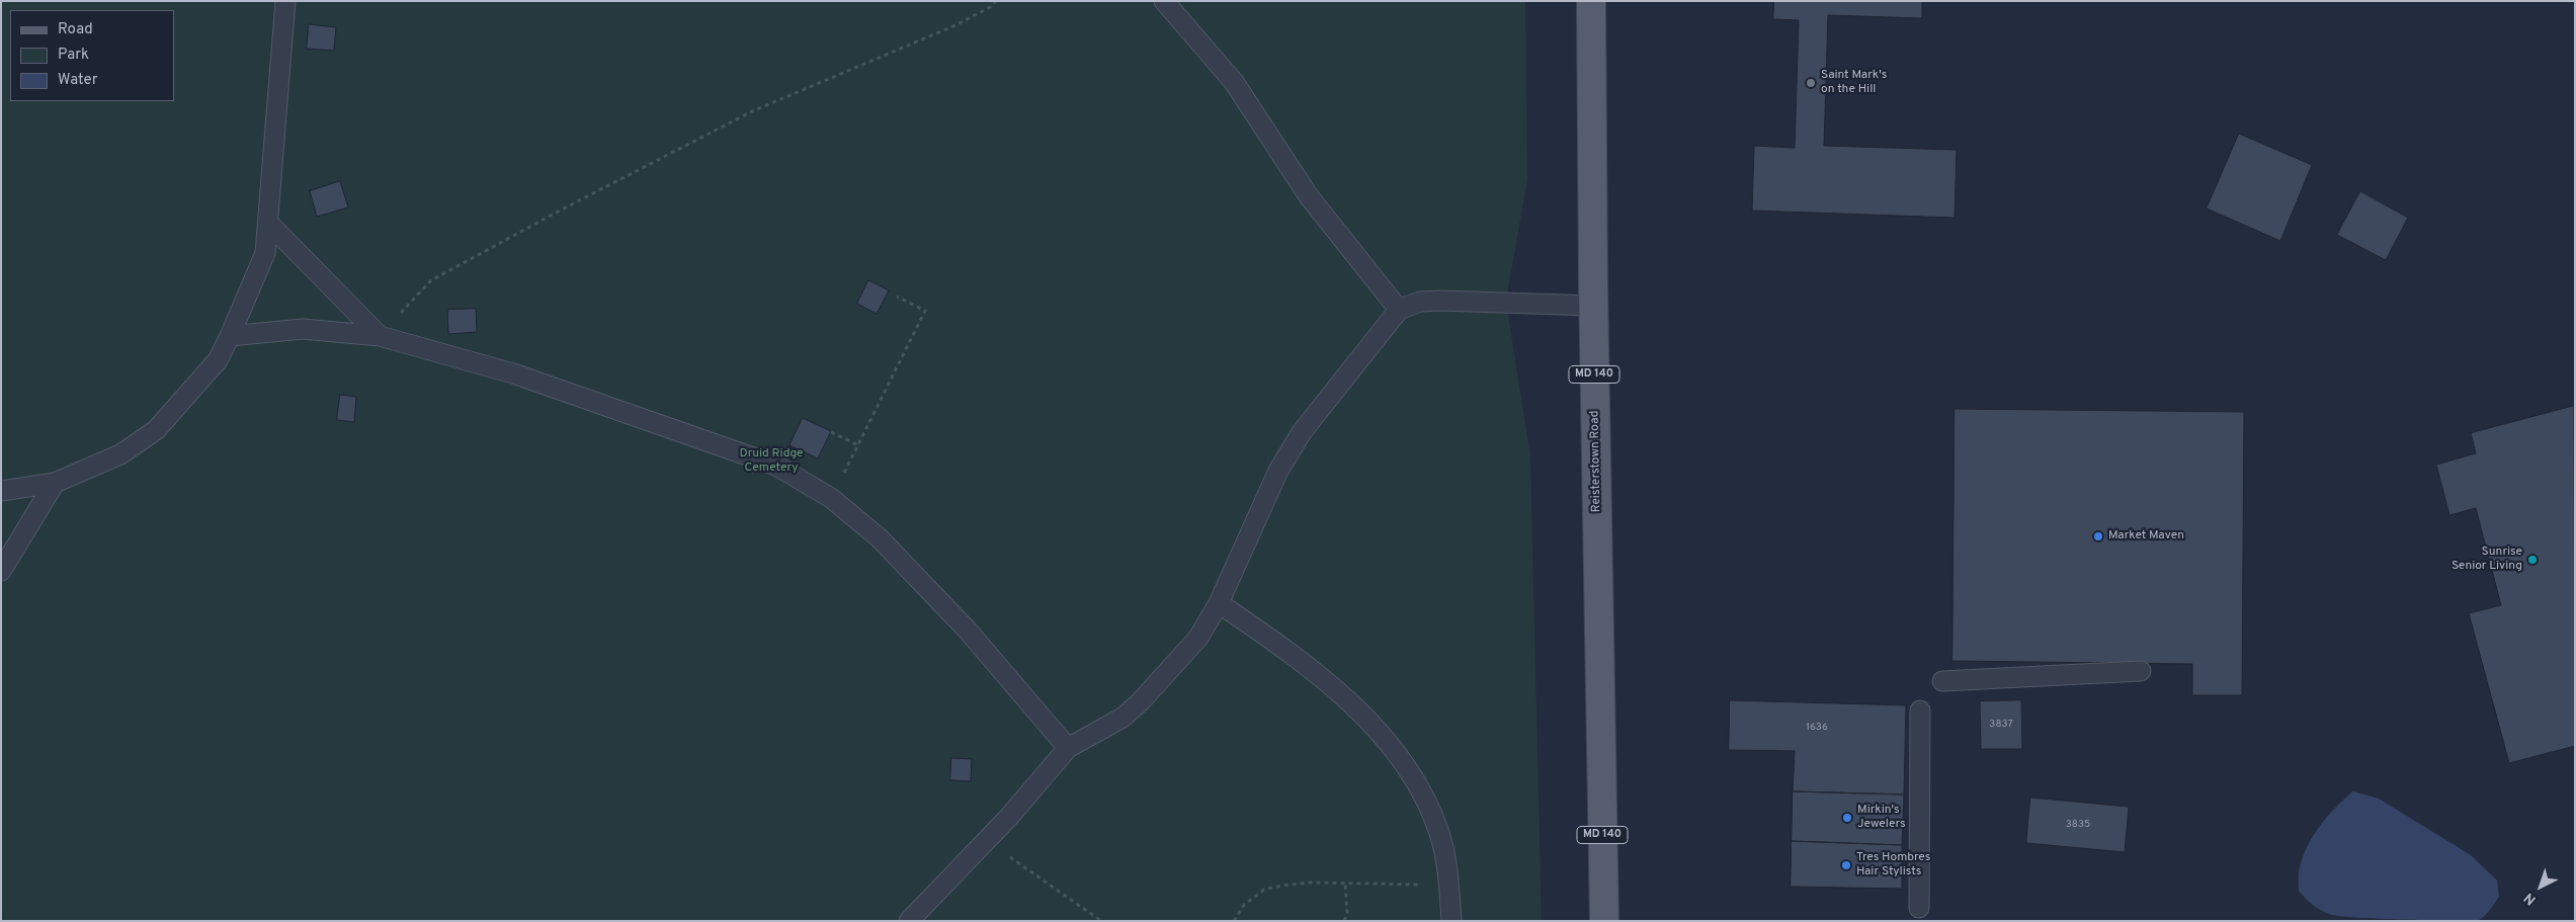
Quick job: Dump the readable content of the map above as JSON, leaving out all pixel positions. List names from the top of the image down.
{
  "streets": {
    "main road": ["MD 140", "Reisterstown Road"]
  },
  "parks": ["Druid Ridge Cemetery"],
  "places": [
    "Saint Mark's on the Hill",
    "Market Maven",
    "Sunrise Senior Living",
    "Mirkin's Jewelers",
    "Tres Hombres Hair Stylists"
  ],
  "house_numbers": ["3837", "1636", "3835"],
  "legend": ["Road", "Park", "Water"],
  "north": "bottom left"
}
